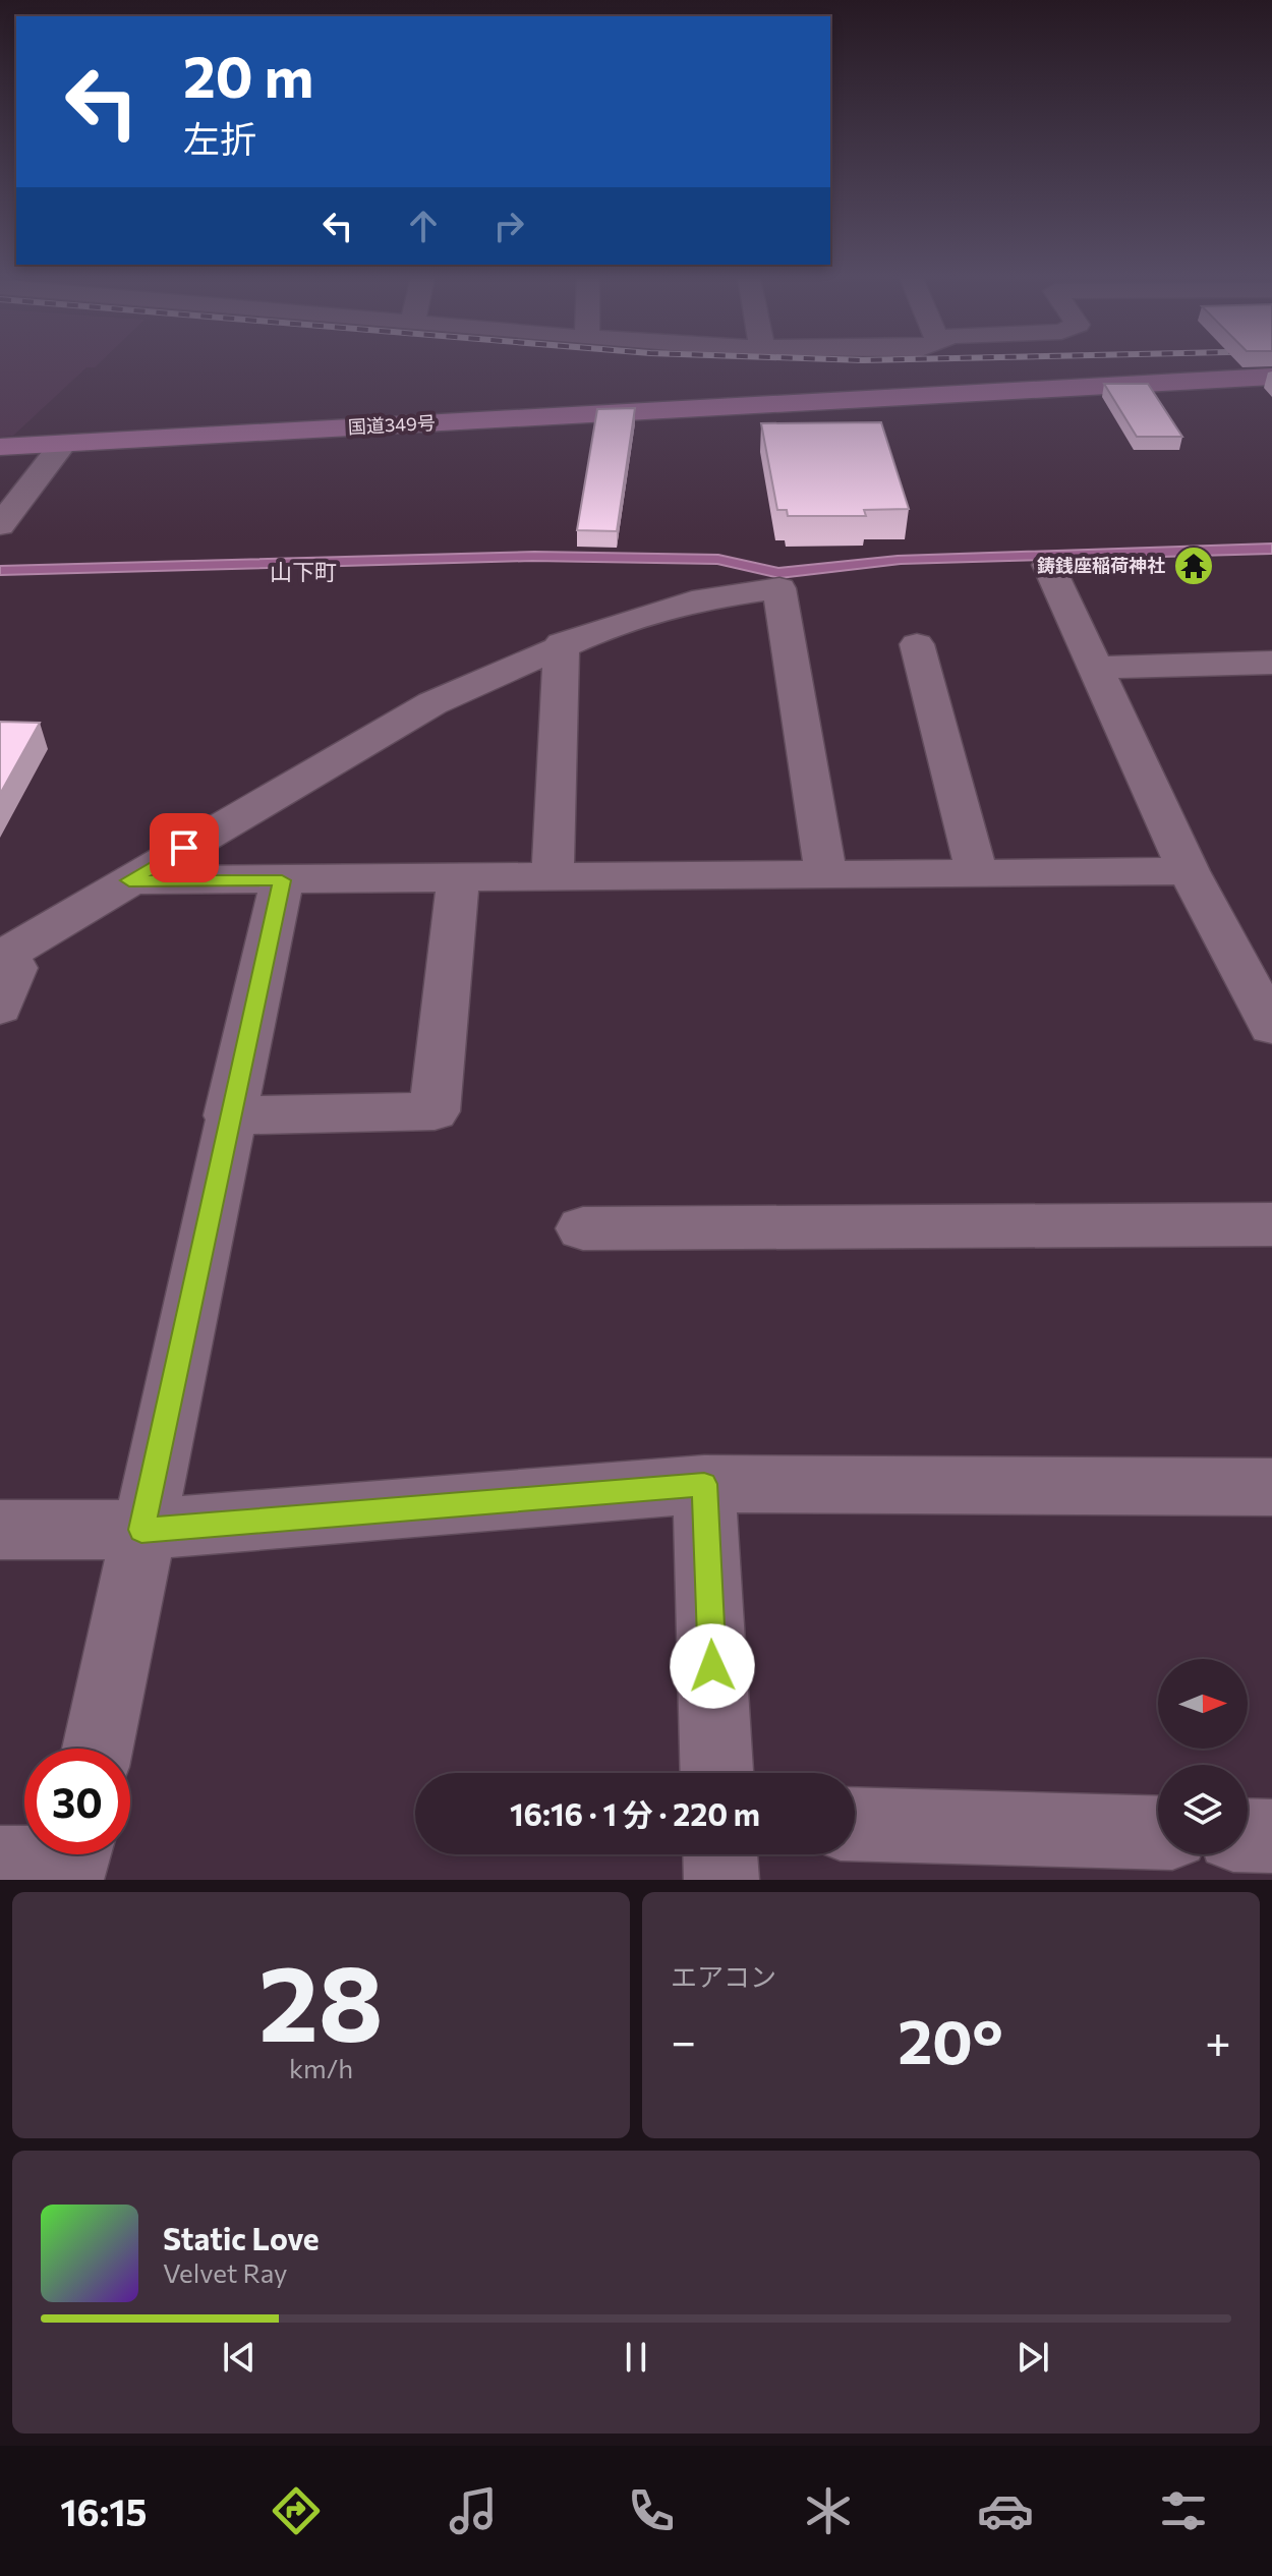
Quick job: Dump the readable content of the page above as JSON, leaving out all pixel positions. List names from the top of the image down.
{
  "streets": {
    "highway": ["国道349号"]
  },
  "districts": ["山下町"],
  "places": {
    "temple": ["鋳銭座稲荷神社"]
  },
  "north": "right",
  "page": {
    "turn": ["20 m", "左折"],
    "limit": "30",
    "trip": "16:16 · 1 分 · 220 m",
    "tile": [
      ["28", "km/h"],
      "エアコン"
    ],
    "heat": ["−", "20°", "+"],
    "song": ["Static Love", "Velvet Ray"],
    "tabs": "16:15"
  }
}
